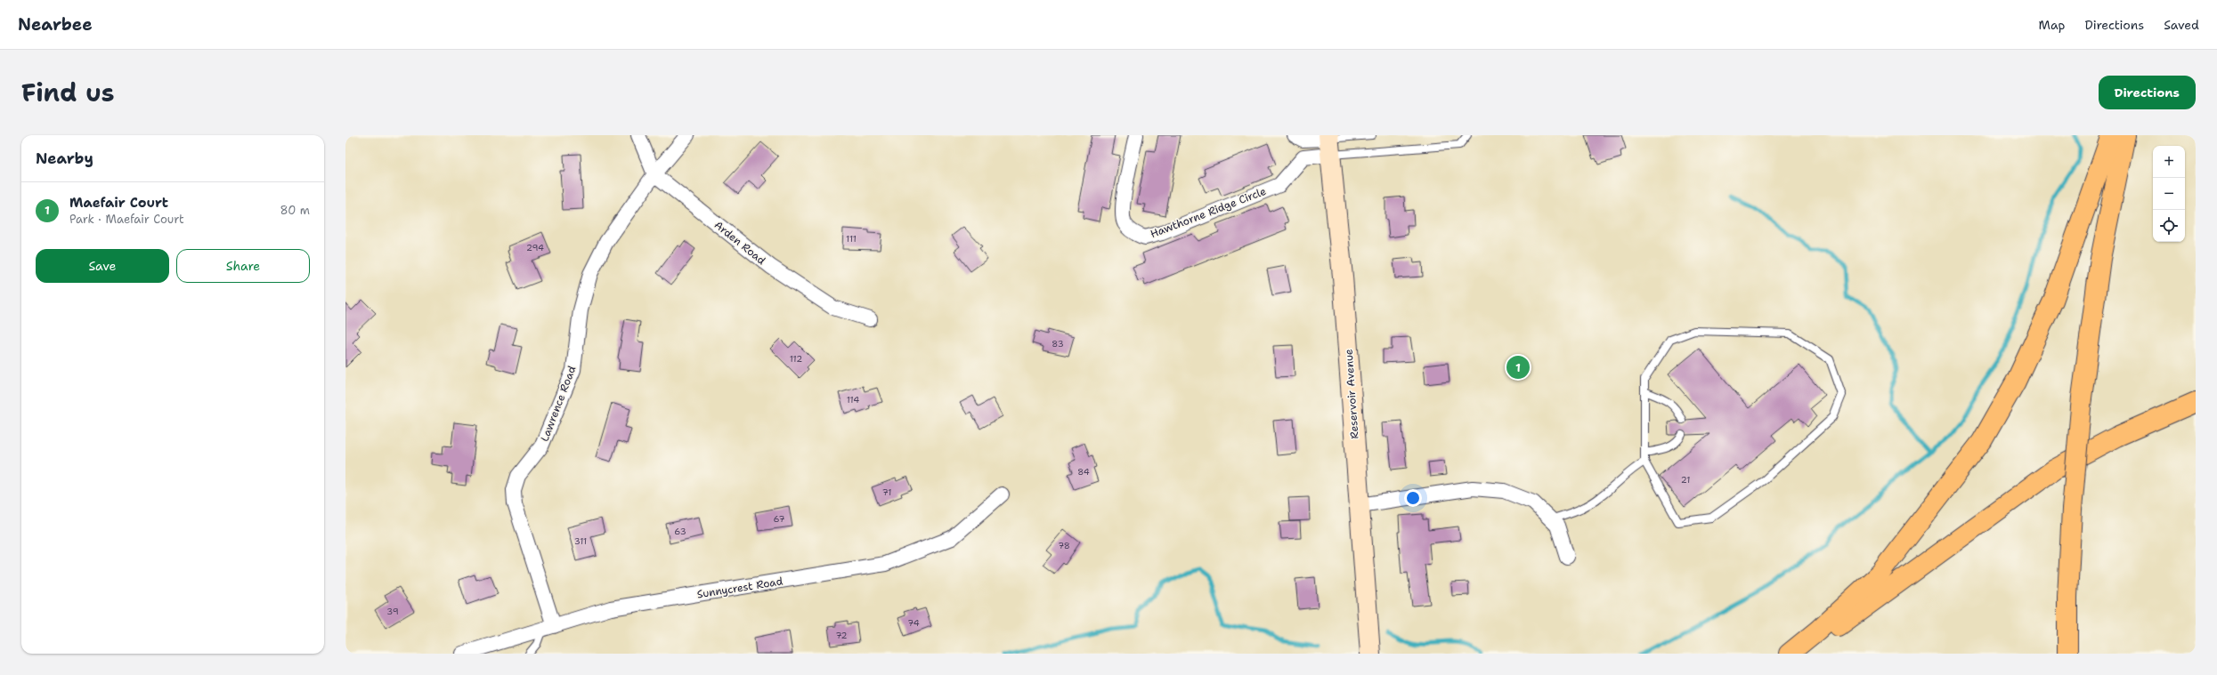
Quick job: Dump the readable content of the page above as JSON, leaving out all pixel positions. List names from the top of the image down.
{
  "streets": {
    "main road": ["Reservoir Avenue"],
    "street": [
      "Hawthorne Ridge Circle",
      "Arden Road",
      "Lawrence Road",
      "Sunnycrest Road"
    ]
  },
  "crossings": [
    ["Hawthorne Ridge Circle", "Reservoir Avenue"],
    ["Arden Road", "Lawrence Road"],
    ["Lawrence Road", "Sunnycrest Road"]
  ],
  "house_numbers": [
    "111",
    "294",
    "83",
    "112",
    "114",
    "84",
    "21",
    "71",
    "67",
    "63",
    "311",
    "78",
    "39",
    "74",
    "72"
  ],
  "page": {
    "header": "Nearbee",
    "nav": ["Map", "Directions", "Saved"],
    "title": "Find us",
    "buttons": [
      "Directions",
      ["Save", "Share"]
    ],
    "heading": "Nearby",
    "map_buttons": ["+", "−"],
    "list": [
      {
        "mark": "1",
        "name": "Maefair Court",
        "note": "Park · Maefair Court",
        "value": "80 m"
      }
    ],
    "pins": "1"
  }
}
